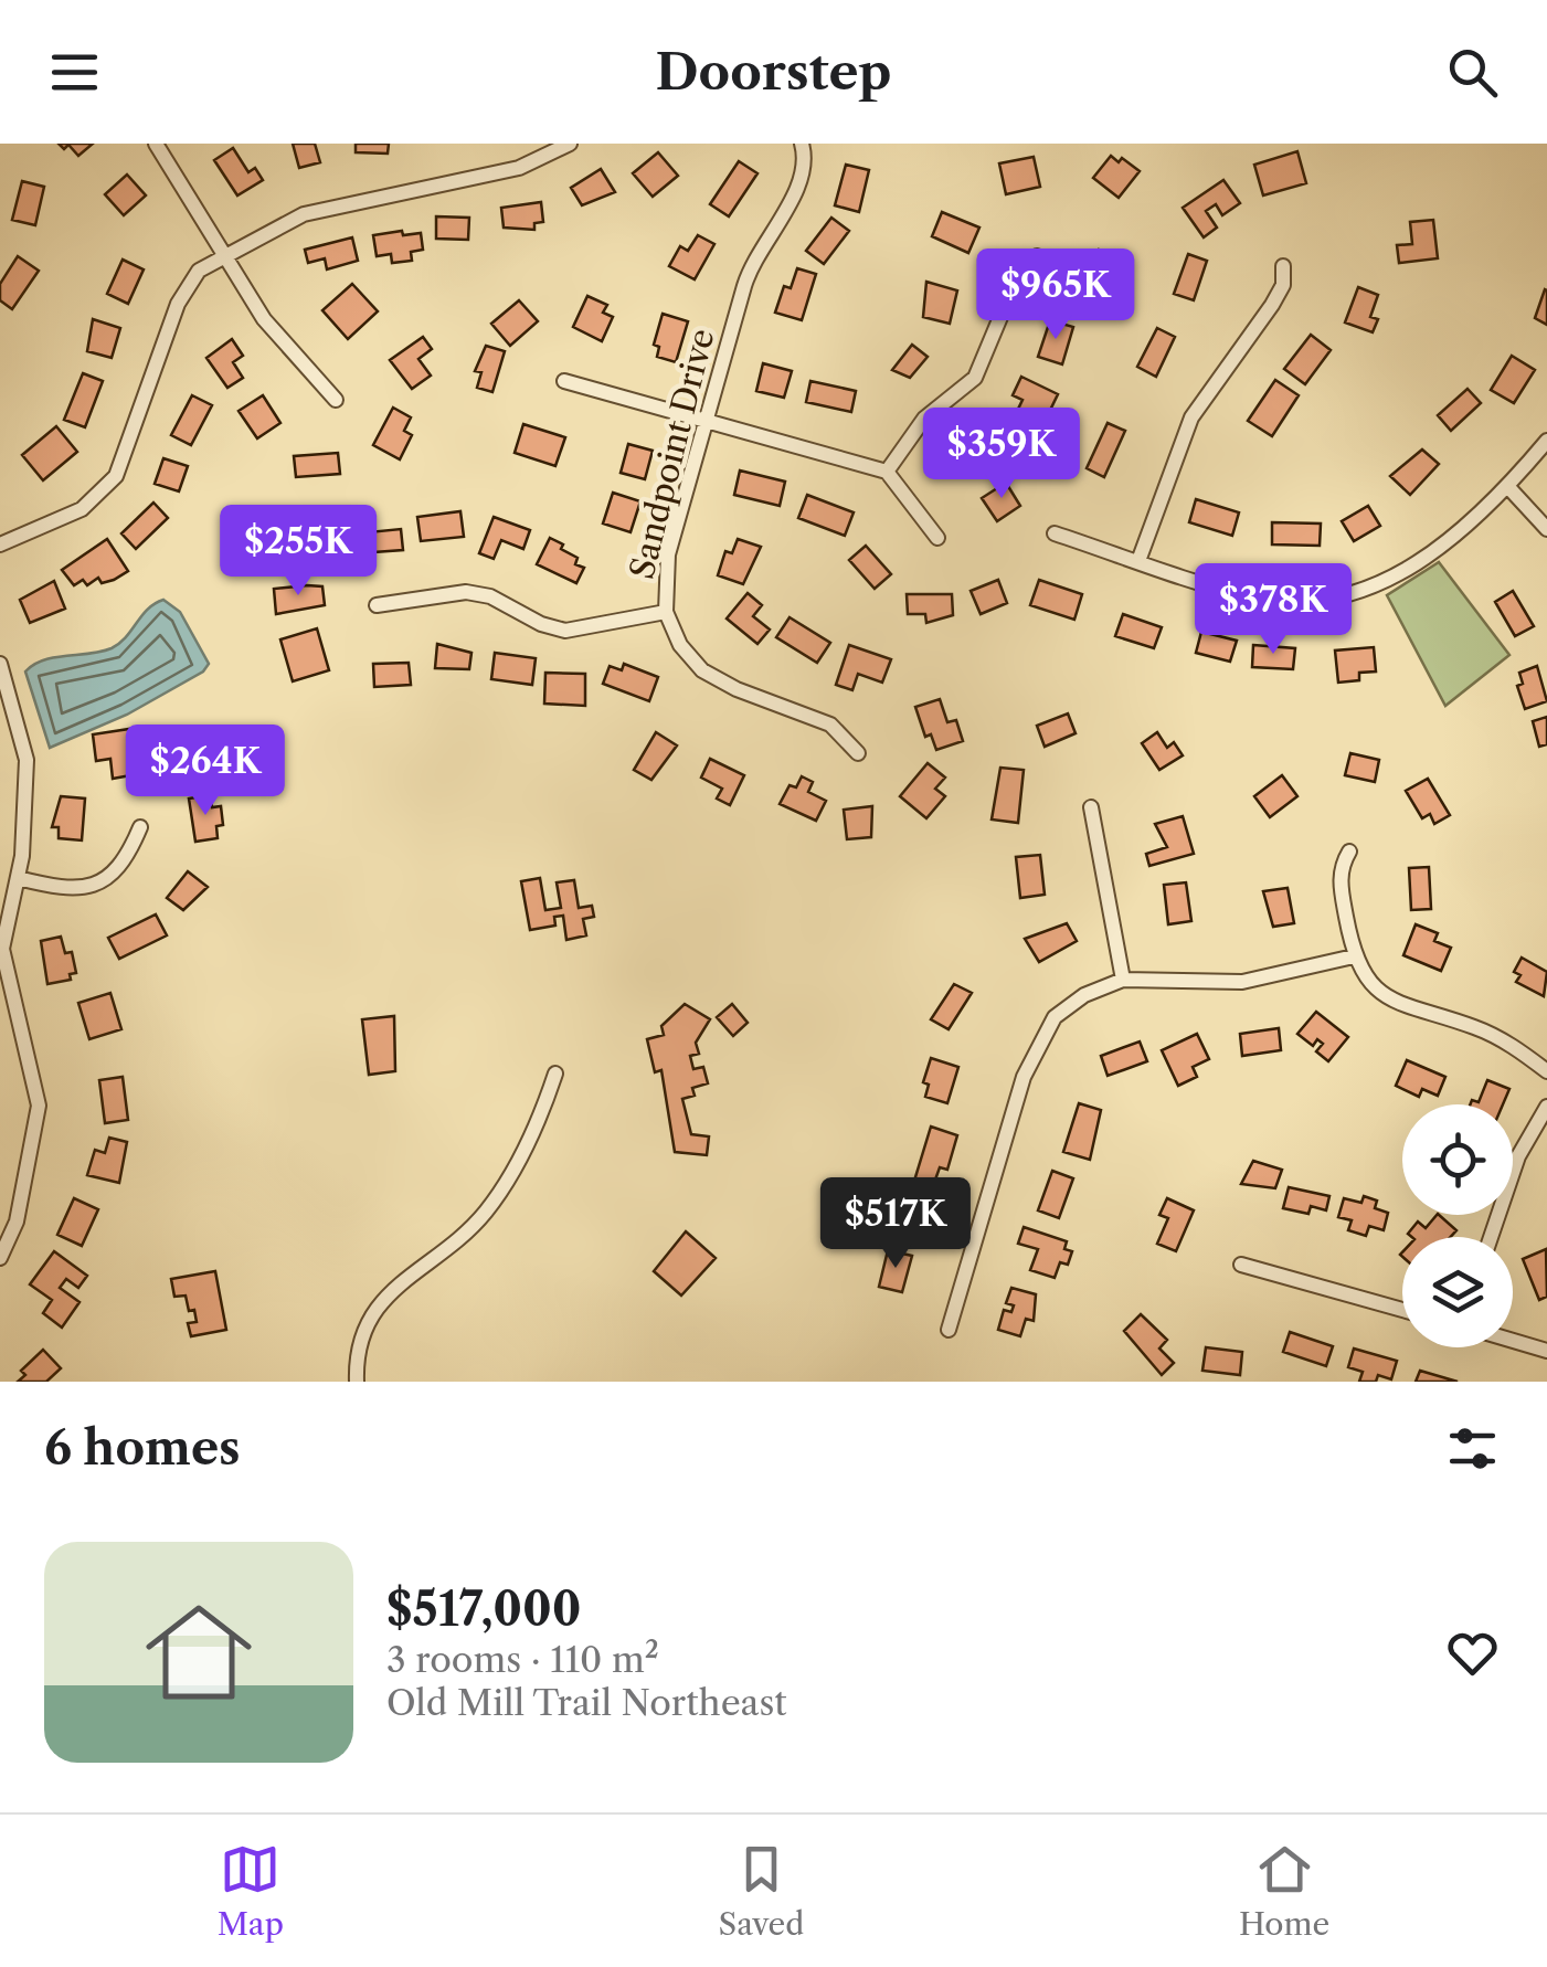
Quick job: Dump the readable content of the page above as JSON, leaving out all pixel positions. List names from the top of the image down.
{
  "streets": {
    "street": ["Sandpoint Drive"]
  },
  "page": {
    "header": "Doorstep",
    "price": [
      "$965K",
      "$359K",
      "$255K",
      "$378K",
      "$264K",
      "$517K"
    ],
    "heading": "6 homes",
    "list": [
      {
        "name": "$517,000",
        "note": "3 rooms · 110 m² · Old Mill Trail Northeast"
      }
    ],
    "tabs": ["Map", "Saved", "Home"]
  }
}
